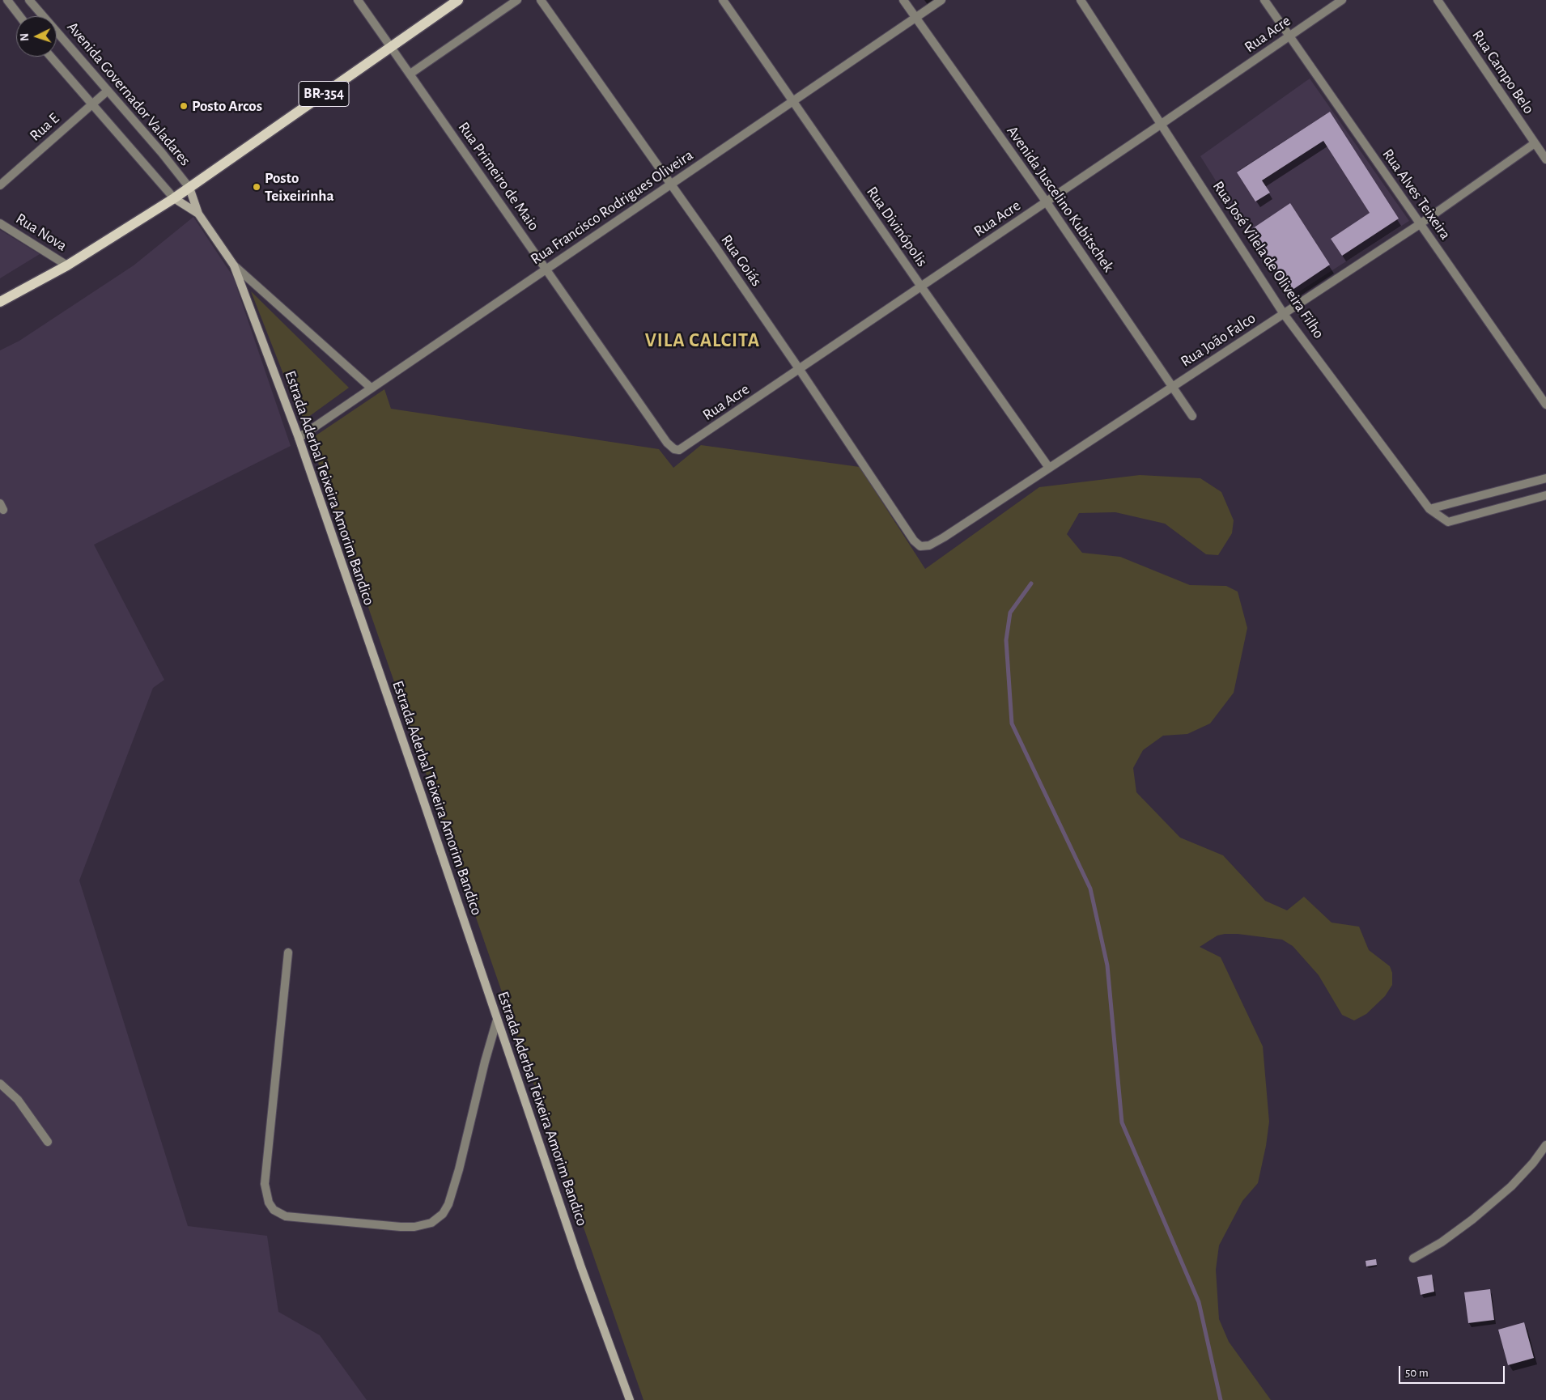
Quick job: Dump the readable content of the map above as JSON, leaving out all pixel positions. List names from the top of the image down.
{
  "streets": {
    "main road": ["BR-354", "Estrada Aderbal Teixeira Amorim Bandico"],
    "street": [
      "Rua Acre",
      "Rua Campo Belo",
      "Avenida Governador Valadares",
      "Rua E",
      "Rua Primeiro de Maio",
      "Rua Alves Teixeira",
      "Avenida Juscelino Kubitschek",
      "Rua Francisco Rodrigues Oliveira",
      "Rua Divinópolis",
      "Rua Nova",
      "Rua José Vilela de Oliveira Filho",
      "Rua Goiás",
      "Rua João Falco"
    ]
  },
  "crossings": [
    ["Rua Acre", "Rua Primeiro de Maio"],
    ["Rua Acre", "Rua Alves Teixeira"],
    ["Rua Acre", "Avenida Juscelino Kubitschek"],
    ["Rua Acre", "Rua Divinópolis"],
    ["Rua Acre", "Rua José Vilela de Oliveira Filho"],
    ["Rua Acre", "Rua Goiás"],
    ["Rua Campo Belo", "Rua João Falco"],
    ["Avenida Governador Valadares", "BR-354"],
    ["Avenida Governador Valadares", "Rua E"],
    ["Avenida Governador Valadares", "Estrada Aderbal Teixeira Amorim Bandico"],
    ["BR-354", "Rua Primeiro de Maio"],
    ["BR-354", "Rua Nova"],
    ["BR-354", "Estrada Aderbal Teixeira Amorim Bandico"],
    ["Rua Primeiro de Maio", "Rua Francisco Rodrigues Oliveira"],
    ["Rua Alves Teixeira", "Rua João Falco"],
    ["Avenida Juscelino Kubitschek", "Rua Francisco Rodrigues Oliveira"],
    ["Avenida Juscelino Kubitschek", "Rua João Falco"],
    ["Rua Francisco Rodrigues Oliveira", "Rua Divinópolis"],
    ["Rua Francisco Rodrigues Oliveira", "Rua Goiás"],
    ["Rua Francisco Rodrigues Oliveira", "Estrada Aderbal Teixeira Amorim Bandico"],
    ["Rua Divinópolis", "Rua João Falco"],
    ["Rua José Vilela de Oliveira Filho", "Rua João Falco"],
    ["Rua Goiás", "Rua João Falco"]
  ],
  "districts": ["VILA CALCITA"],
  "places": ["Posto Arcos", "Posto Teixeirinha"],
  "scale_bar": "50 m",
  "north": "left"
}
